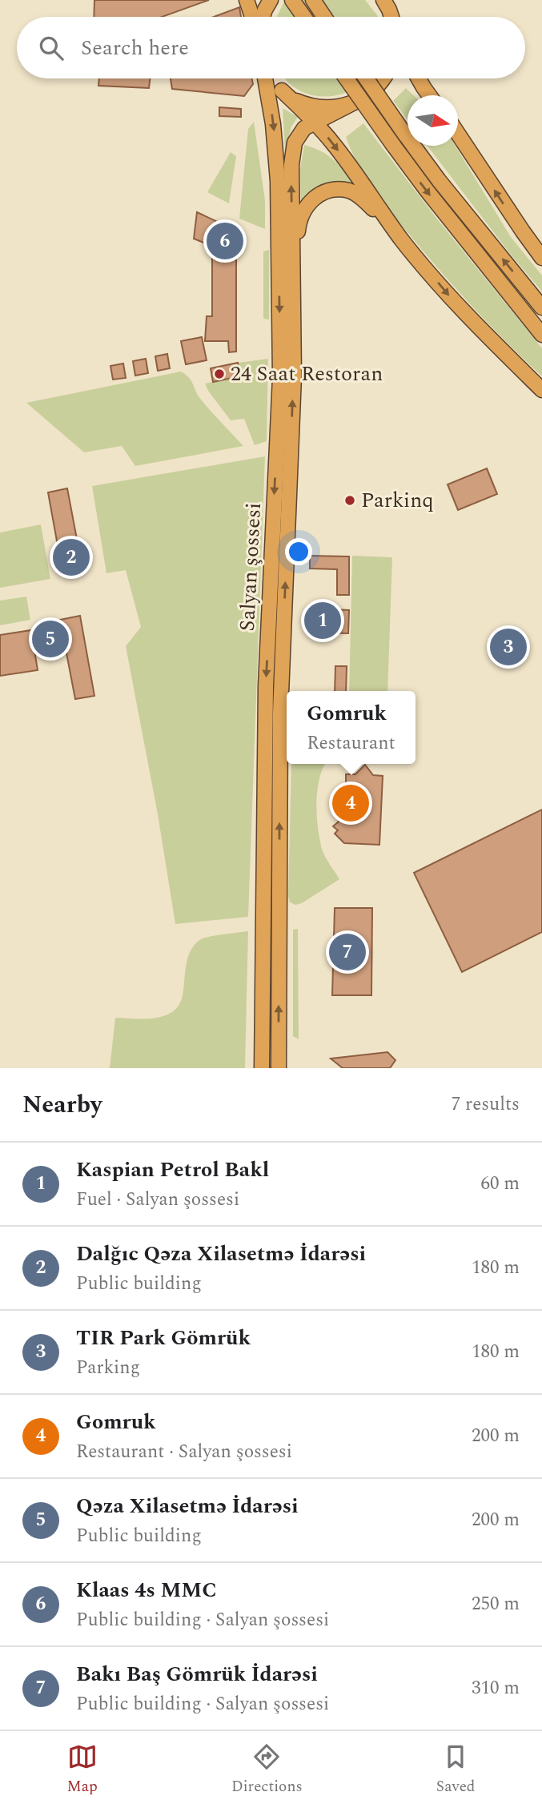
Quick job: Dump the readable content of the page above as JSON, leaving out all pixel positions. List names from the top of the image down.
{
  "streets": {
    "highway": ["Salyan şossesi"]
  },
  "places": ["24 Saat Restoran", "Parkinq"],
  "north": "right",
  "page": {
    "search": "Search here",
    "pins": [
      "6",
      "2",
      "1",
      "5",
      "3",
      "4",
      "7"
    ],
    "popup": ["Gomruk", "Restaurant"],
    "heading": ["Nearby", "7 results"],
    "list": [
      {
        "mark": "1",
        "name": "Kaspian Petrol Bakl",
        "note": "Fuel · Salyan şossesi",
        "value": "60 m"
      },
      {
        "mark": "2",
        "name": "Dalğıc Qəza Xilasetmə İdarəsi",
        "note": "Public building",
        "value": "180 m"
      },
      {
        "mark": "3",
        "name": "TIR Park Gömrük",
        "note": "Parking",
        "value": "180 m"
      },
      {
        "mark": "4",
        "name": "Gomruk",
        "note": "Restaurant · Salyan şossesi",
        "value": "200 m"
      },
      {
        "mark": "5",
        "name": "Qəza Xilasetmə İdarəsi",
        "note": "Public building",
        "value": "200 m"
      },
      {
        "mark": "6",
        "name": "Klaas 4s MMC",
        "note": "Public building · Salyan şossesi",
        "value": "250 m"
      },
      {
        "mark": "7",
        "name": "Bakı Baş Gömrük İdarəsi",
        "note": "Public building · Salyan şossesi",
        "value": "310 m"
      }
    ],
    "nav": ["Map", "Directions", "Saved"]
  }
}
